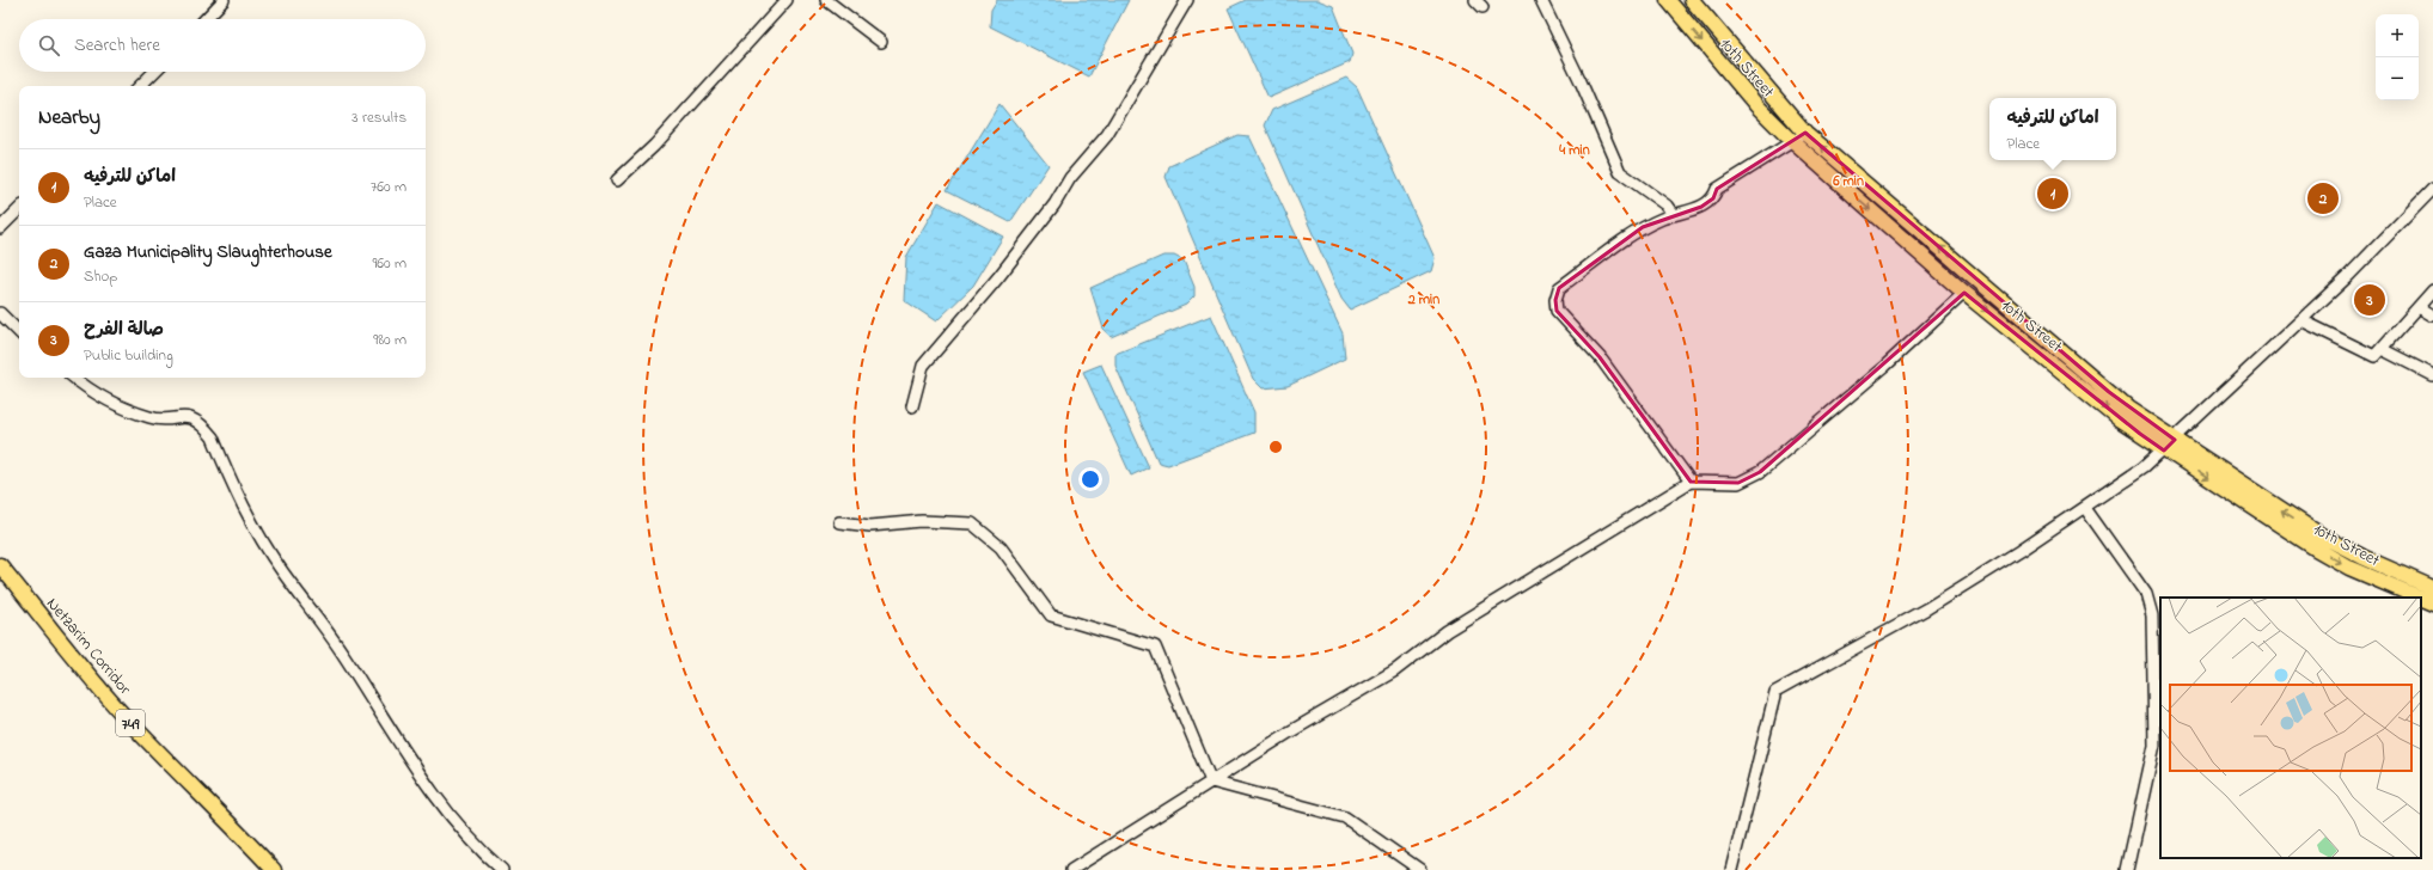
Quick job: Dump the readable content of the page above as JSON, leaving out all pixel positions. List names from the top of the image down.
{
  "streets": {
    "main road": ["10th Street", "Netzarim Corridor", "749"]
  },
  "page": {
    "map_buttons": ["+", "−"],
    "search": "Search here",
    "heading": ["Nearby", "3 results"],
    "popup": ["اماكن للترفيه", "Place"],
    "list": [
      {
        "mark": "1",
        "name": "اماكن للترفيه",
        "note": "Place",
        "value": "760 m"
      },
      {
        "mark": "2",
        "name": "Gaza Municipality Slaughterhouse",
        "note": "Shop",
        "value": "960 m"
      },
      {
        "mark": "3",
        "name": "صالة الفرح",
        "note": "Public building",
        "value": "980 m"
      }
    ],
    "pins": ["1", "2", "3"]
  },
  "rings": ["4 min", "6 min", "2 min"]
}
